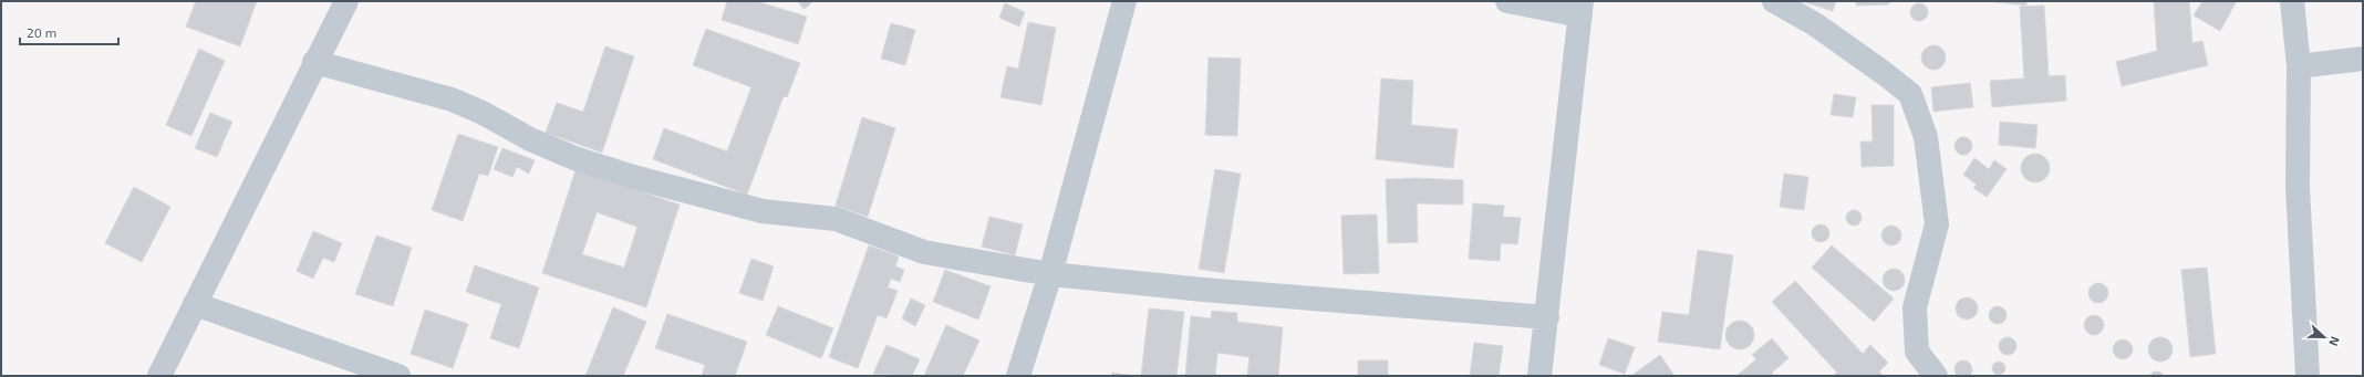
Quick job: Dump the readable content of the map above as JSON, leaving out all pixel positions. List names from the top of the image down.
{
  "scale_bar": "20 m",
  "north": "right"
}
